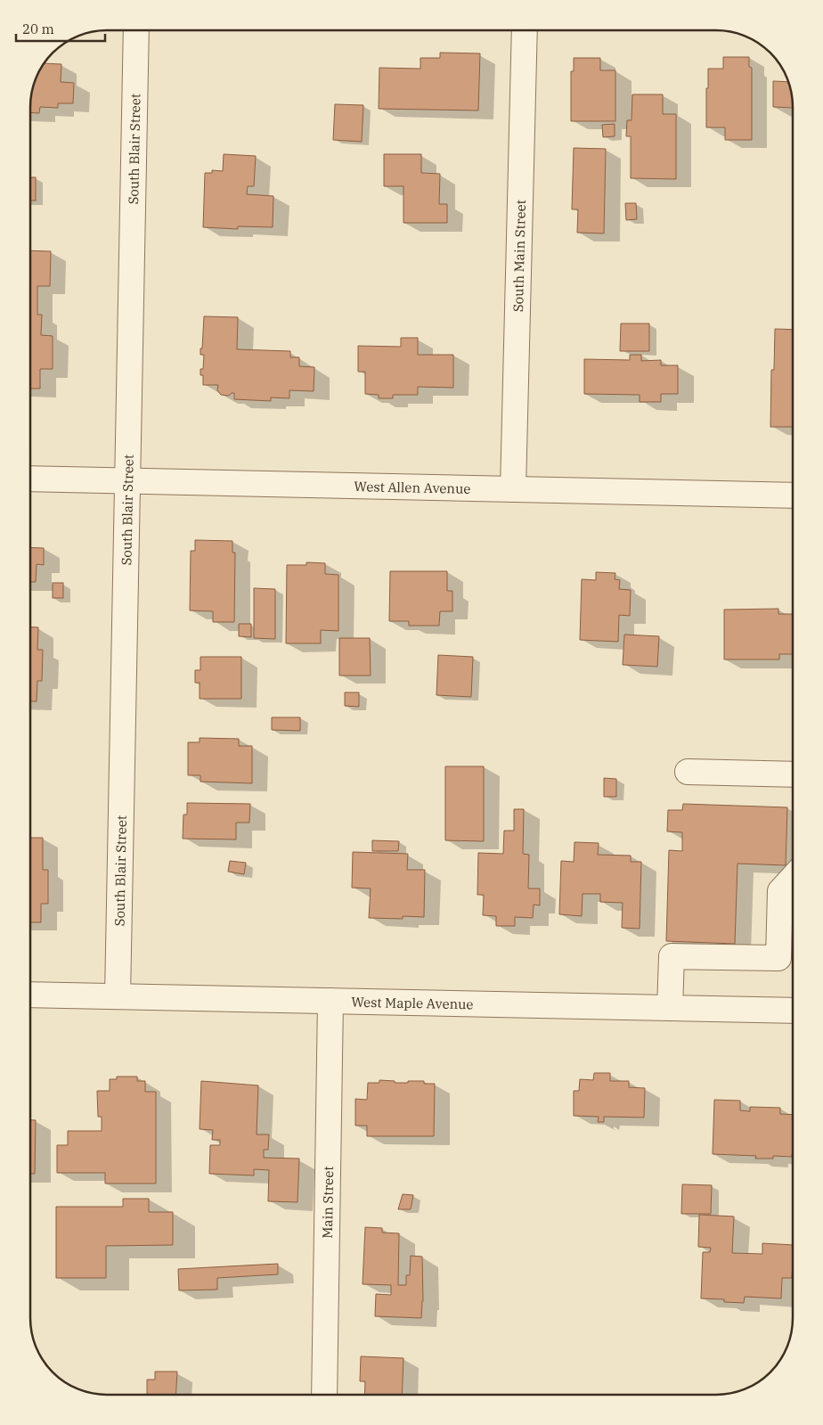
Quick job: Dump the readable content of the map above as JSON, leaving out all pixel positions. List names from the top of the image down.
{
  "streets": {
    "street": [
      "South Blair Street",
      "South Main Street",
      "West Allen Avenue",
      "West Maple Avenue",
      "Main Street"
    ]
  },
  "crossings": [
    ["South Blair Street", "West Allen Avenue"],
    ["South Blair Street", "West Maple Avenue"],
    ["South Main Street", "West Allen Avenue"],
    ["West Maple Avenue", "Main Street"]
  ],
  "scale_bar": "20 m"
}
